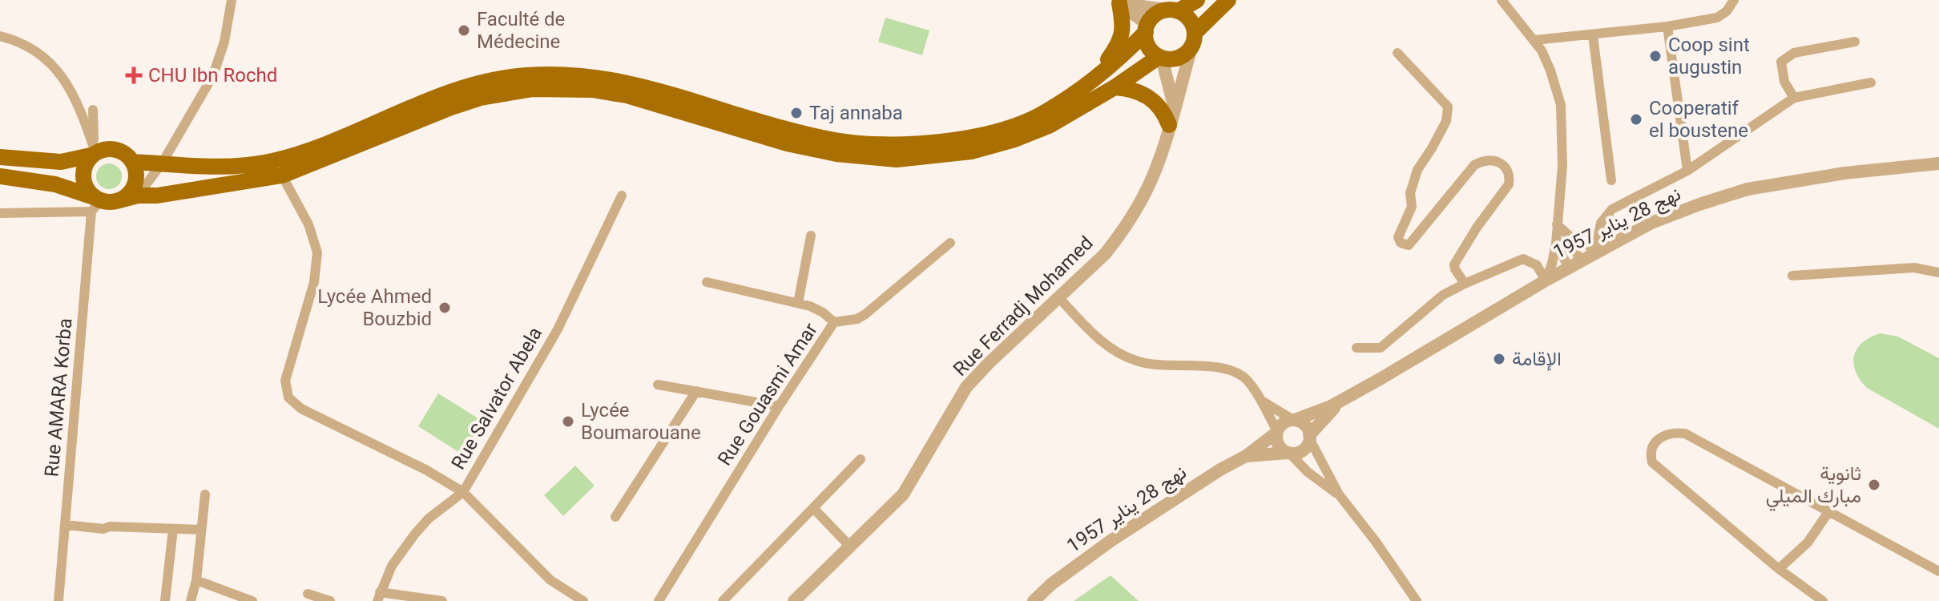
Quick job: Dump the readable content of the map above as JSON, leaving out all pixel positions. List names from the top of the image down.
{
  "streets": {
    "street": [
      "نهج 28 يناير 1957",
      "Rue Ferradj Mohamed",
      "Rue Gouasmi Amar",
      "Rue AMARA Korba",
      "Rue Salvator Abela"
    ]
  },
  "places": {
    "other": [
      "Faculté de Médecine",
      "Coop sint augustin",
      "Taj annaba",
      "Cooperatif el boustene",
      "Lycée Ahmed Bouzbid",
      "الإقامة",
      "Lycée Boumarouane",
      "ثانوية مبارك الميلي"
    ],
    "health": ["CHU Ibn Rochd"]
  }
}
